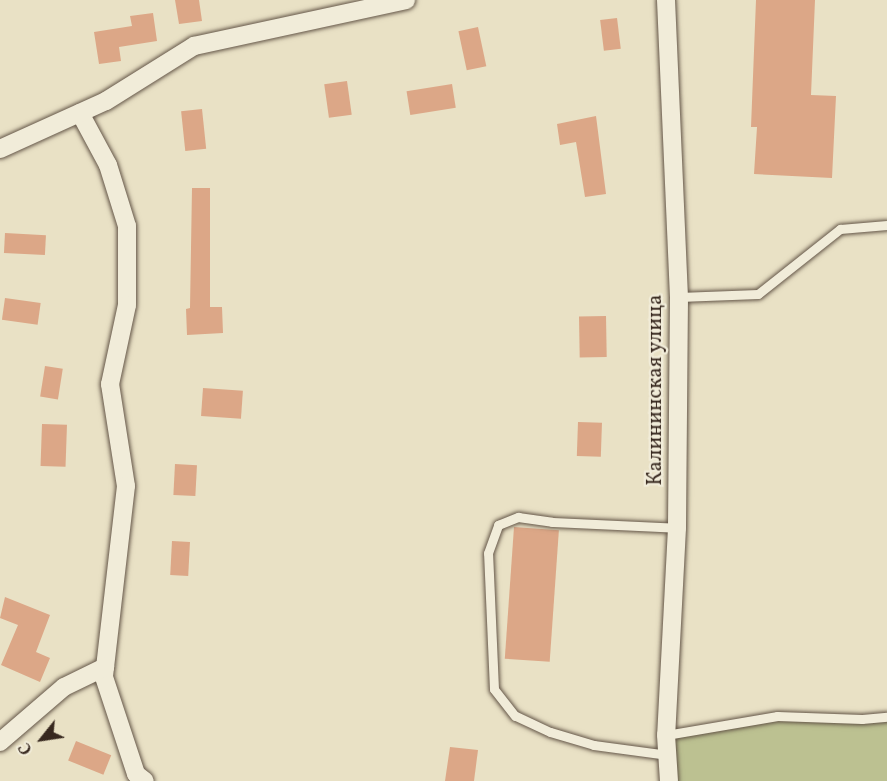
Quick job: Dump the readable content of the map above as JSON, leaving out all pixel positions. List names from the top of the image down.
{
  "streets": {
    "street": ["Калининская улица"]
  },
  "north": "bottom left"
}
